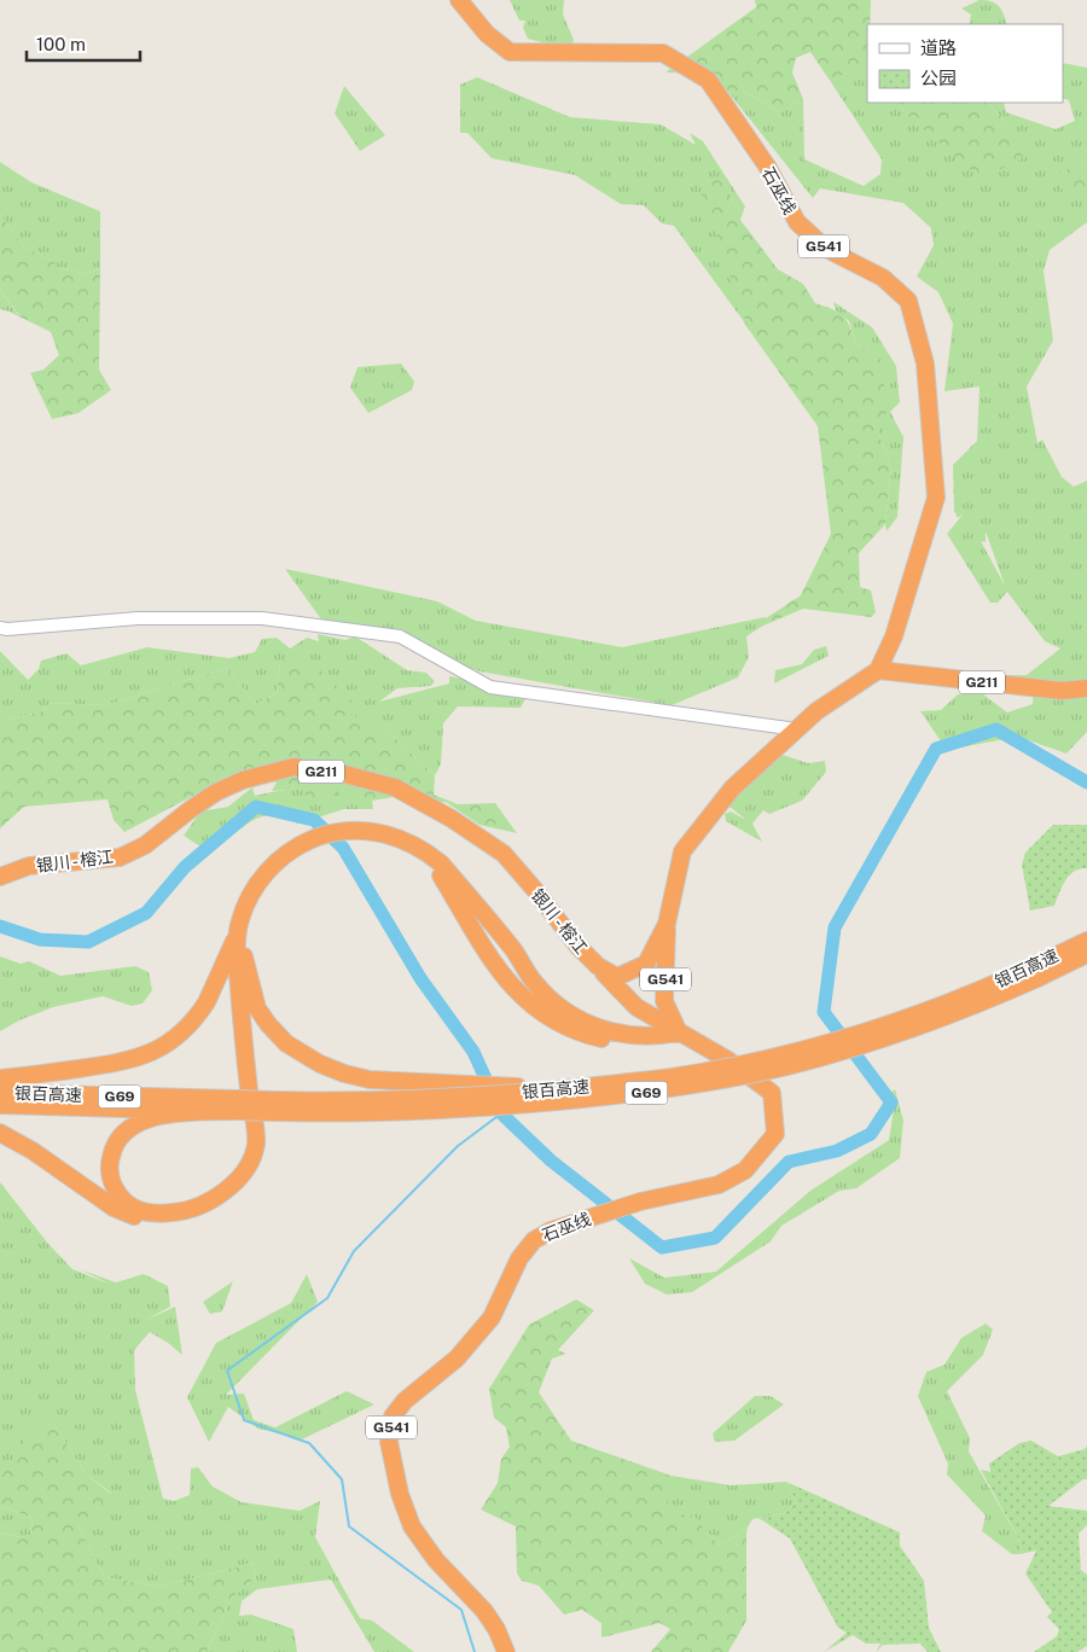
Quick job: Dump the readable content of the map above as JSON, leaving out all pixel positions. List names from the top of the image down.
{
  "streets": {
    "highway": [
      "石巫线",
      "G541",
      "G211",
      "银川 - 榕江",
      "银百高速",
      "G69"
    ]
  },
  "crossings": [
    ["石巫线", "G541"],
    ["石巫线", "G211"],
    ["石巫线", "银川 - 榕江"],
    ["G541", "银川 - 榕江"],
    ["G211", "银川 - 榕江"]
  ],
  "legend": ["道路", "公园"],
  "scale_bar": "100 m"
}
